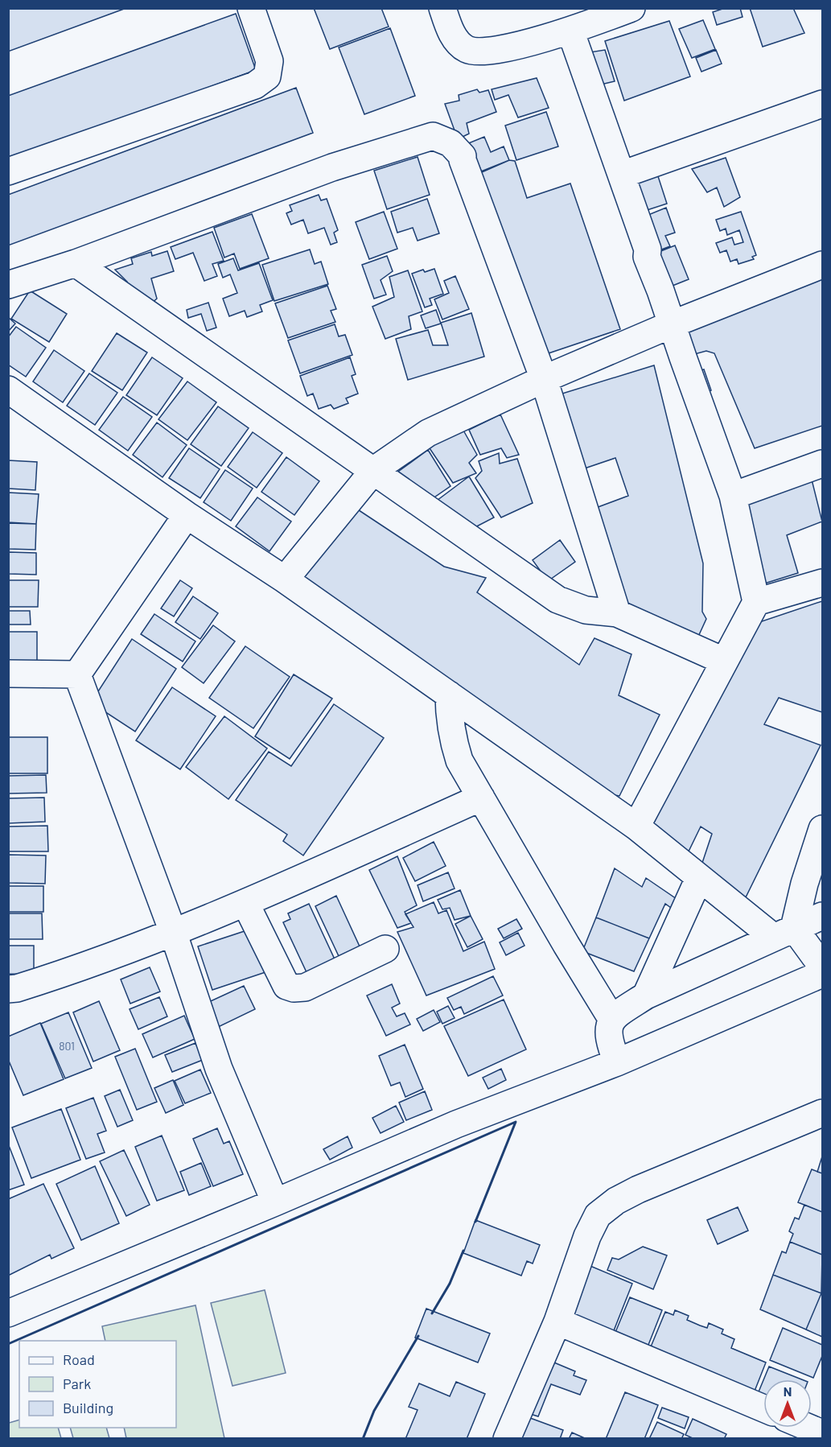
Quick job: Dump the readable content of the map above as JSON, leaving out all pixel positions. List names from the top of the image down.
{
  "house_numbers": ["801"],
  "legend": ["Road", "Park", "Building"],
  "north": "top"
}
